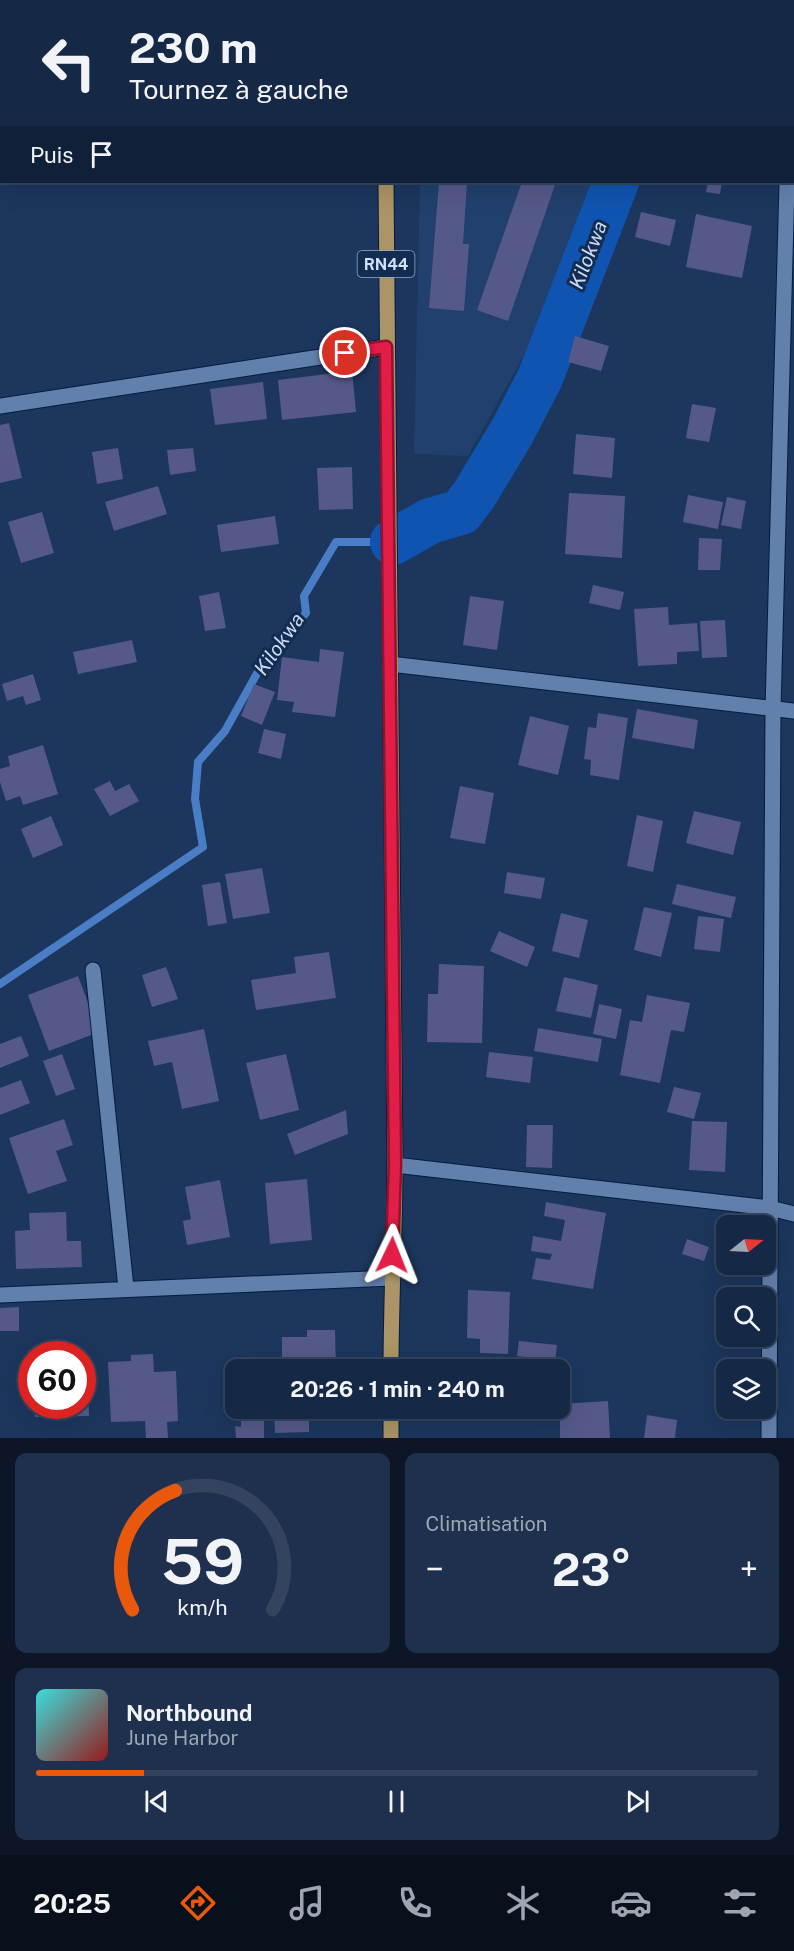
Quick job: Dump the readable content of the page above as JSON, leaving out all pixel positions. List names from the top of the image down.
{
  "streets": {
    "main road": ["RN44"]
  },
  "water": ["Kilokwa"],
  "north": "right",
  "page": {
    "turn": ["230 m", "Tournez à gauche"],
    "then": "Puis",
    "limit": "60",
    "trip": "20:26 · 1 min · 240 m",
    "tile": "Climatisation",
    "heat": ["−", "23°", "+"],
    "song": ["Northbound", "June Harbor"],
    "tabs": "20:25",
    "gauge": ["59", "km/h"]
  }
}
